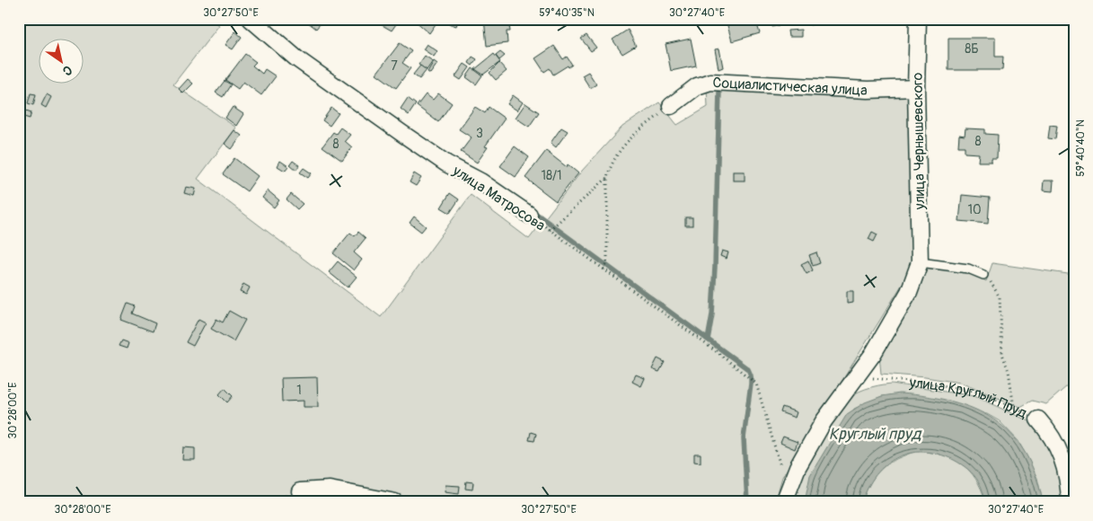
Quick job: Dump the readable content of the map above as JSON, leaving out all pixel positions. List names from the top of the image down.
{
  "streets": {
    "street": [
      "Социалистическая улица",
      "улица Чернышевского",
      "улица Матросова",
      "улица Круглый Пруд"
    ]
  },
  "crossings": [
    ["Социалистическая улица", "улица Чернышевского"]
  ],
  "water": ["Круглый пруд"],
  "house_numbers": [
    "8Б",
    "7",
    "3",
    "8",
    "8",
    "18/1",
    "10",
    "1"
  ],
  "north": "bottom right",
  "coordinates": [
    "30°27'50\"E",
    "59°40'35\"N",
    "30°27'40\"E",
    "59°40'40\"N",
    "30°28'00\"E"
  ]
}
